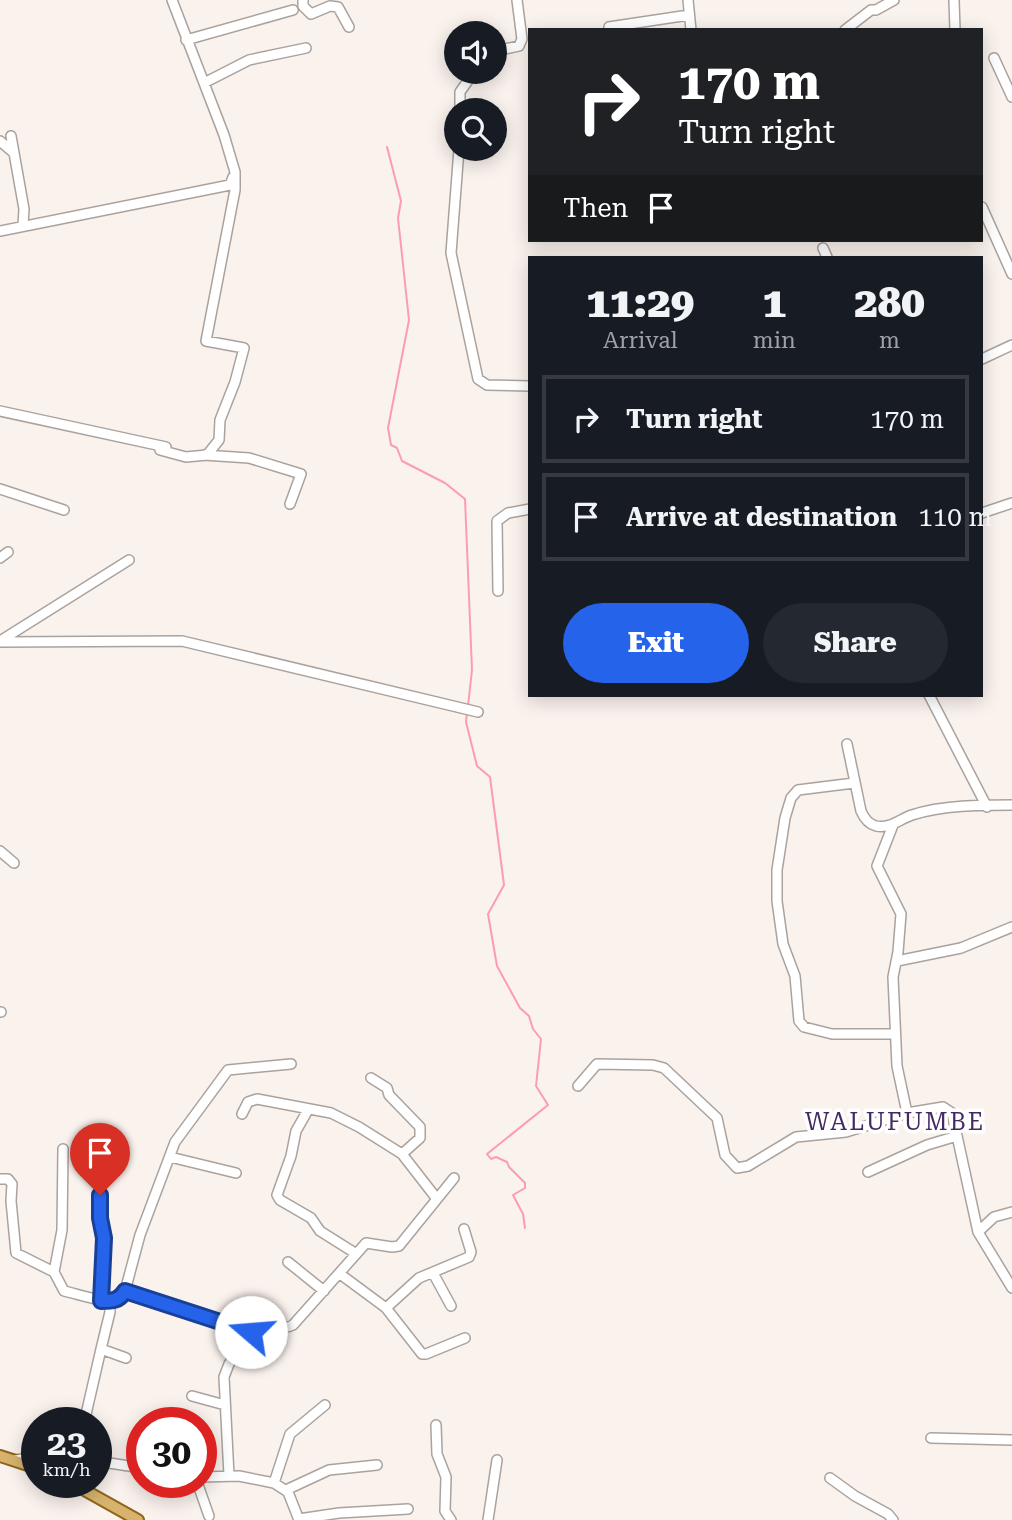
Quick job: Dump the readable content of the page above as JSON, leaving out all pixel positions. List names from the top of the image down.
{
  "districts": ["WALUFUMBE"],
  "page": {
    "turn": ["170 m", "Turn right"],
    "then": "Then",
    "eta": [
      "11:29",
      "Arrival",
      "1",
      "min",
      "280",
      "m"
    ],
    "list": [
      {
        "name": "Turn right",
        "value": "170 m"
      },
      {
        "name": "Arrive at destination",
        "value": "110 m"
      }
    ],
    "buttons": ["Exit", "Share"],
    "speed": "23 km/h",
    "limit": "30"
  }
}
